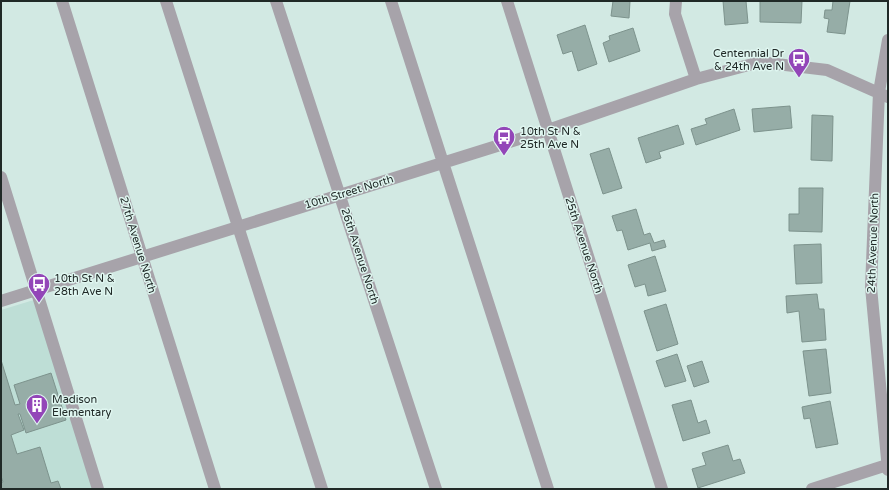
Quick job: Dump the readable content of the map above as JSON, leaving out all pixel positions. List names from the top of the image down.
{
  "streets": {
    "street": [
      "10th Street North",
      "24th Avenue North",
      "27th Avenue North",
      "25th Avenue North",
      "26th Avenue North"
    ]
  },
  "crossings": [
    ["10th Street North", "24th Avenue North"],
    ["10th Street North", "27th Avenue North"],
    ["10th Street North", "25th Avenue North"],
    ["10th Street North", "26th Avenue North"]
  ],
  "places": {
    "bus stop": ["Centennial Dr & 24th Ave N", "10th St N & 25th Ave N", "10th St N & 28th Ave N"],
    "building": ["Madison Elementary"]
  }
}
